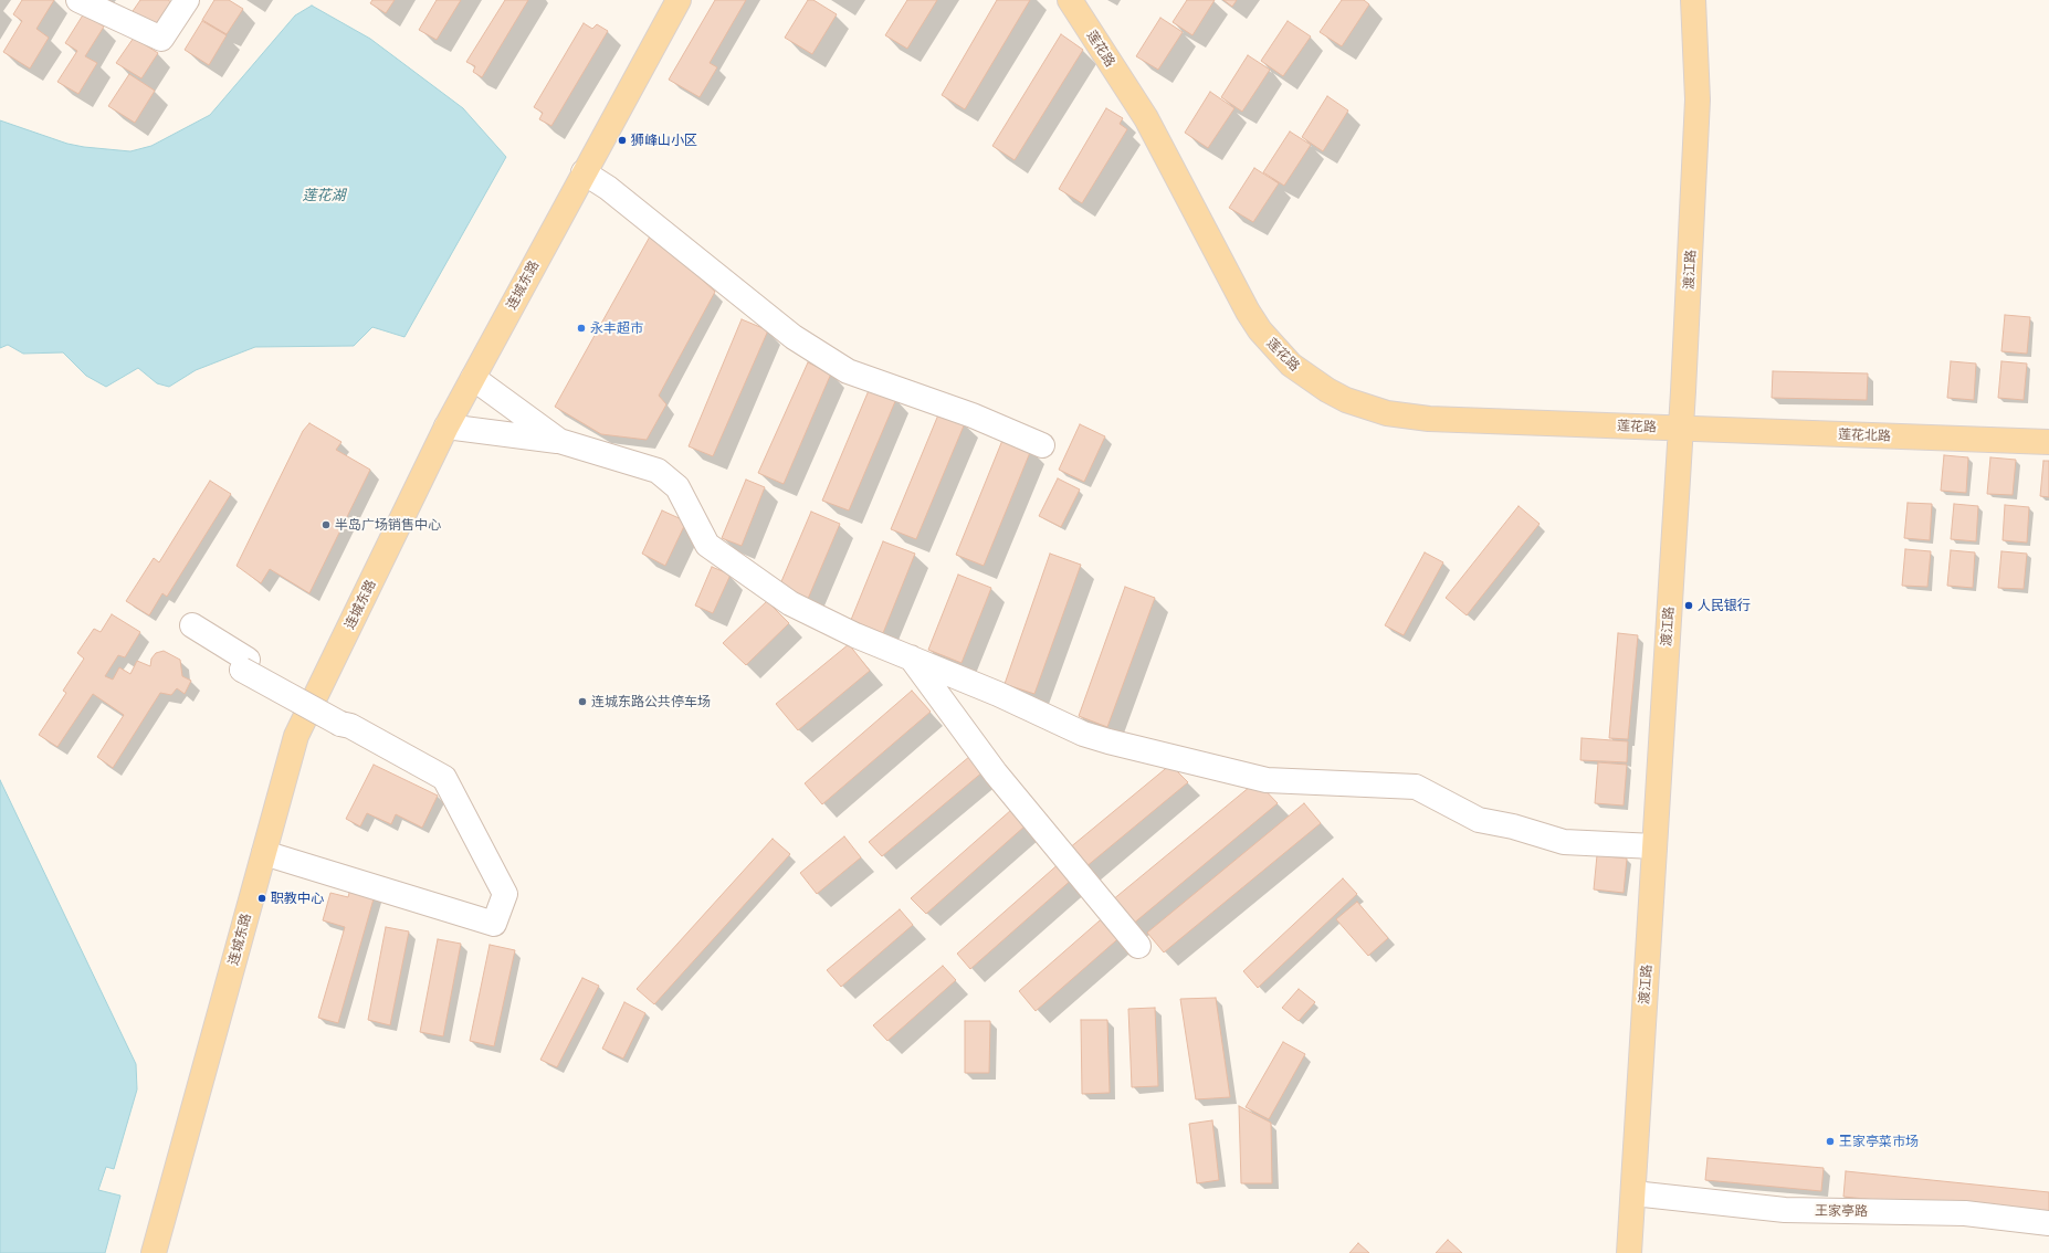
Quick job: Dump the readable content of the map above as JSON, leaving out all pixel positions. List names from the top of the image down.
{
  "streets": {
    "main road": [
      "莲花路",
      "渡江路",
      "连城东路",
      "莲花北路"
    ],
    "lane": ["王家亭路"]
  },
  "crossings": [
    ["莲花路", "渡江路"],
    ["莲花路", "莲花北路"],
    ["渡江路", "莲花北路"],
    ["渡江路", "王家亭路"]
  ],
  "water": ["莲花湖"],
  "places": [
    "狮峰山小区",
    "永丰超市",
    "半岛广场销售中心",
    "人民银行",
    "连城东路公共停车场",
    "职教中心",
    "王家亭菜市场"
  ]
}
